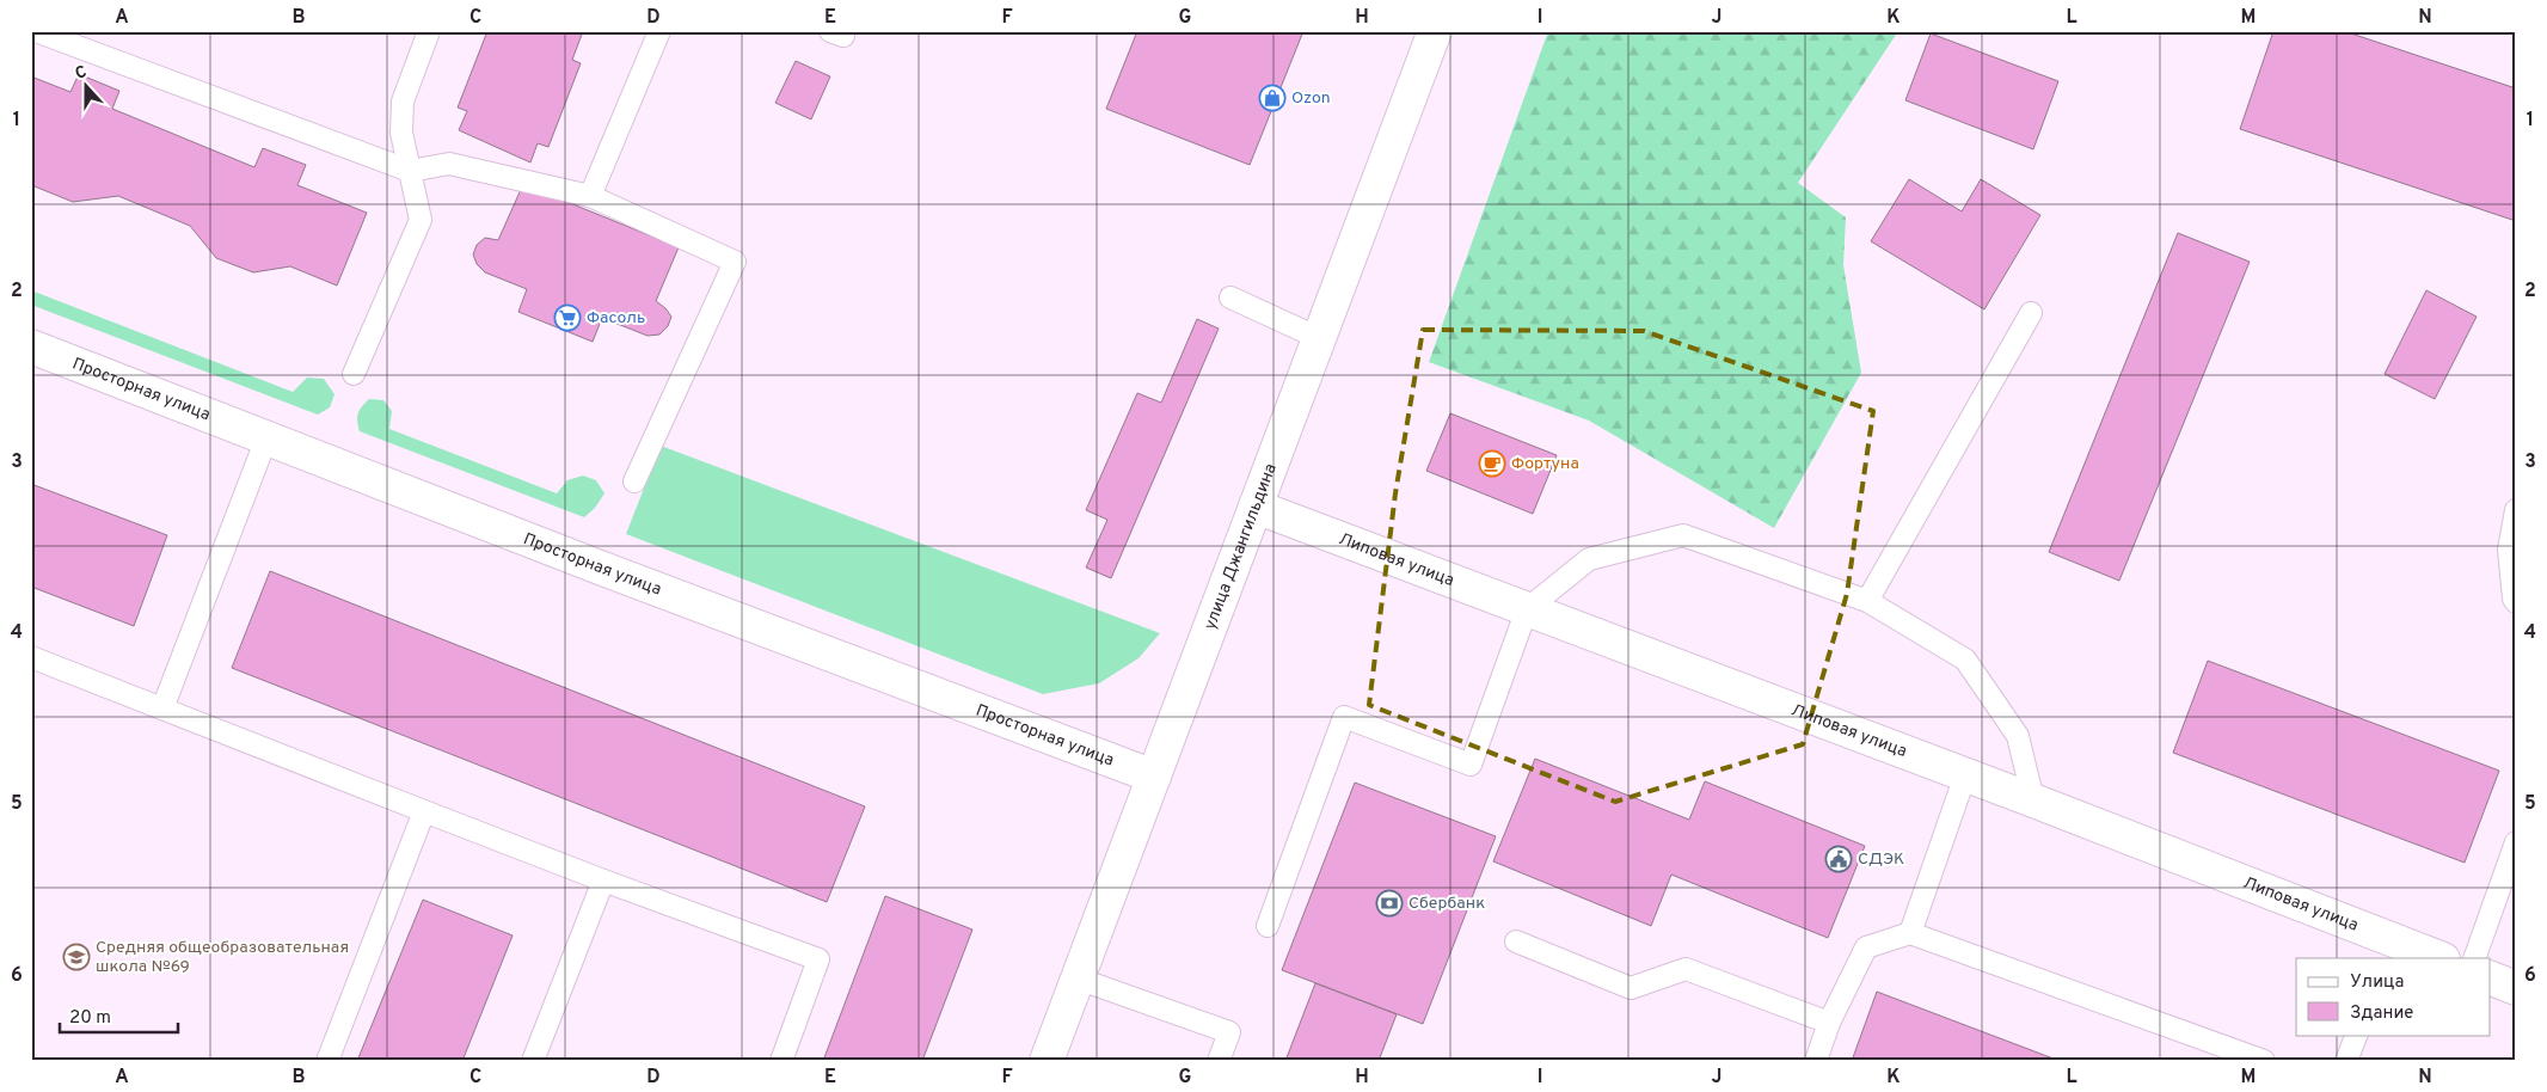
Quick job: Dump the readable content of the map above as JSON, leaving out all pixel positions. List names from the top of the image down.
{
  "streets": {
    "street": ["Просторная улица", "улица Джангильдина", "Липовая улица"]
  },
  "crossings": [
    ["Просторная улица", "улица Джангильдина"],
    ["улица Джангильдина", "Липовая улица"]
  ],
  "places": {
    "shop": ["Ozon"],
    "supermarket": ["Фасоль"],
    "cafe": ["Фортуна"],
    "public building": ["СДЭК"],
    "bank": ["Сбербанк"],
    "school or university": ["Средняя общеобразовательная школа №69"]
  },
  "legend": ["Улица", "Здание"],
  "scale_bar": "20 m",
  "north": "top",
  "grid": {
    "columns": [
      "A",
      "B",
      "C",
      "D",
      "E",
      "F",
      "G",
      "H",
      "I",
      "J",
      "K",
      "L",
      "M",
      "N"
    ],
    "rows": [
      "1",
      "2",
      "3",
      "4",
      "5",
      "6"
    ]
  }
}
